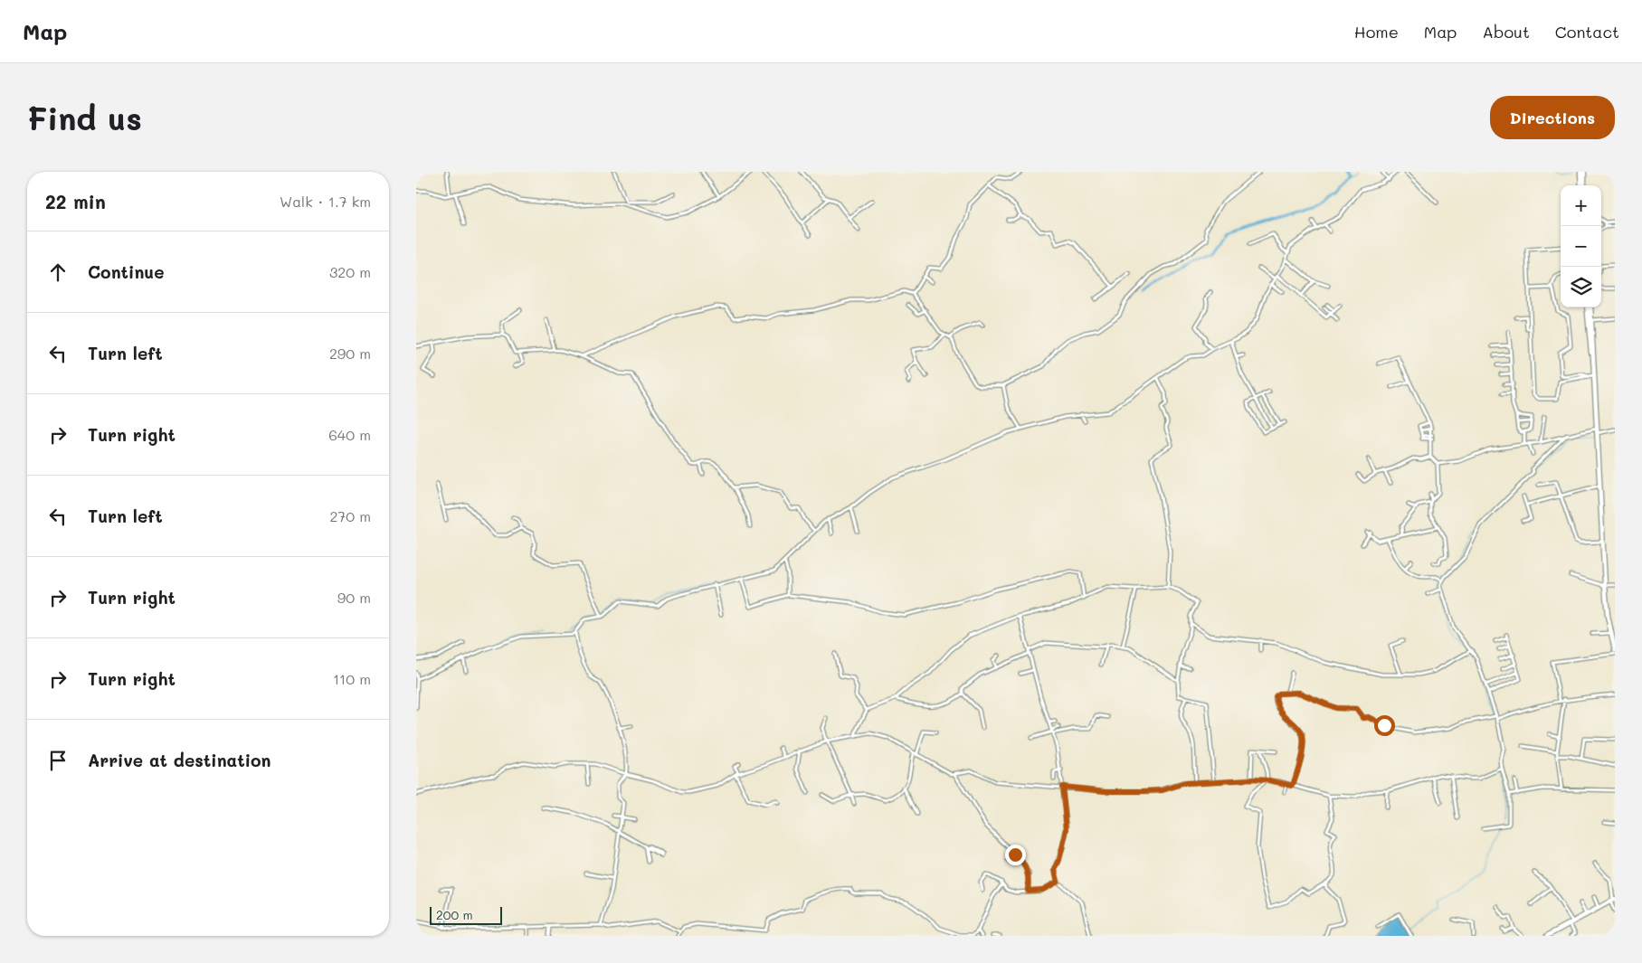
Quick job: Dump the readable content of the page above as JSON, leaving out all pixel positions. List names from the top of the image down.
{
  "scale_bar": "200 m",
  "page": {
    "header": "Map",
    "nav": [
      "Home",
      "Map",
      "About",
      "Contact"
    ],
    "buttons": "Directions",
    "title": "Find us",
    "heading": ["22 min", "Walk · 1.7 km"],
    "map_buttons": ["+", "−"],
    "list": [
      ["Continue", "320 m"],
      ["Turn left", "290 m"],
      ["Turn right", "640 m"],
      ["Turn left", "270 m"],
      ["Turn right", "90 m"],
      ["Turn right", "110 m"],
      "Arrive at destination"
    ],
    "scale": "200 m"
  }
}
